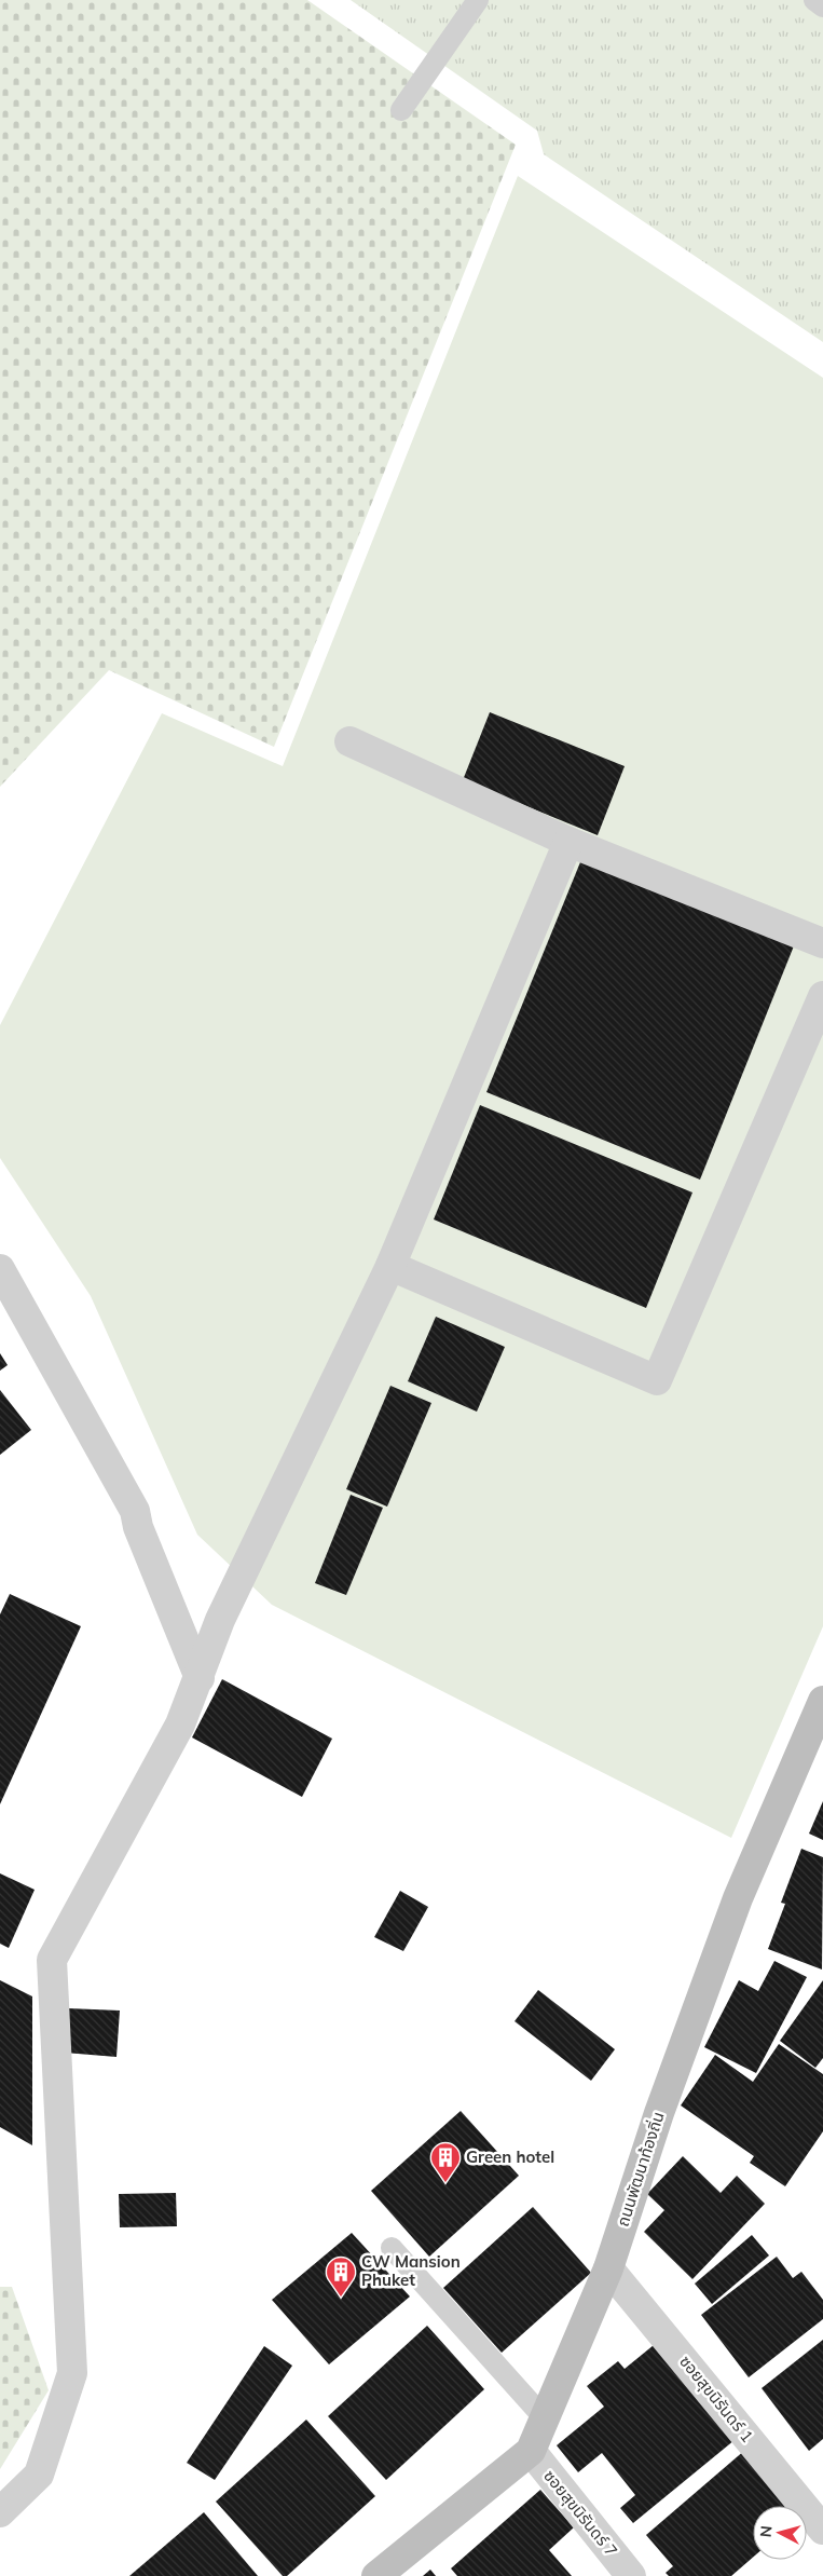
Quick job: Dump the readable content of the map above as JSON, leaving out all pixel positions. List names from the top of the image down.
{
  "streets": {
    "street": ["ถนนพัฒนาท้องถิ่น", "ซอยสุขนิรันดร์ 1", "ซอยสุขนิรันดร์ 7"]
  },
  "crossings": [
    ["ถนนพัฒนาท้องถิ่น", "ซอยสุขนิรันดร์ 1"],
    ["ถนนพัฒนาท้องถิ่น", "ซอยสุขนิรันดร์ 7"]
  ],
  "places": {
    "building": ["Green hotel", "CW Mansion Phuket"]
  },
  "north": "left"
}
